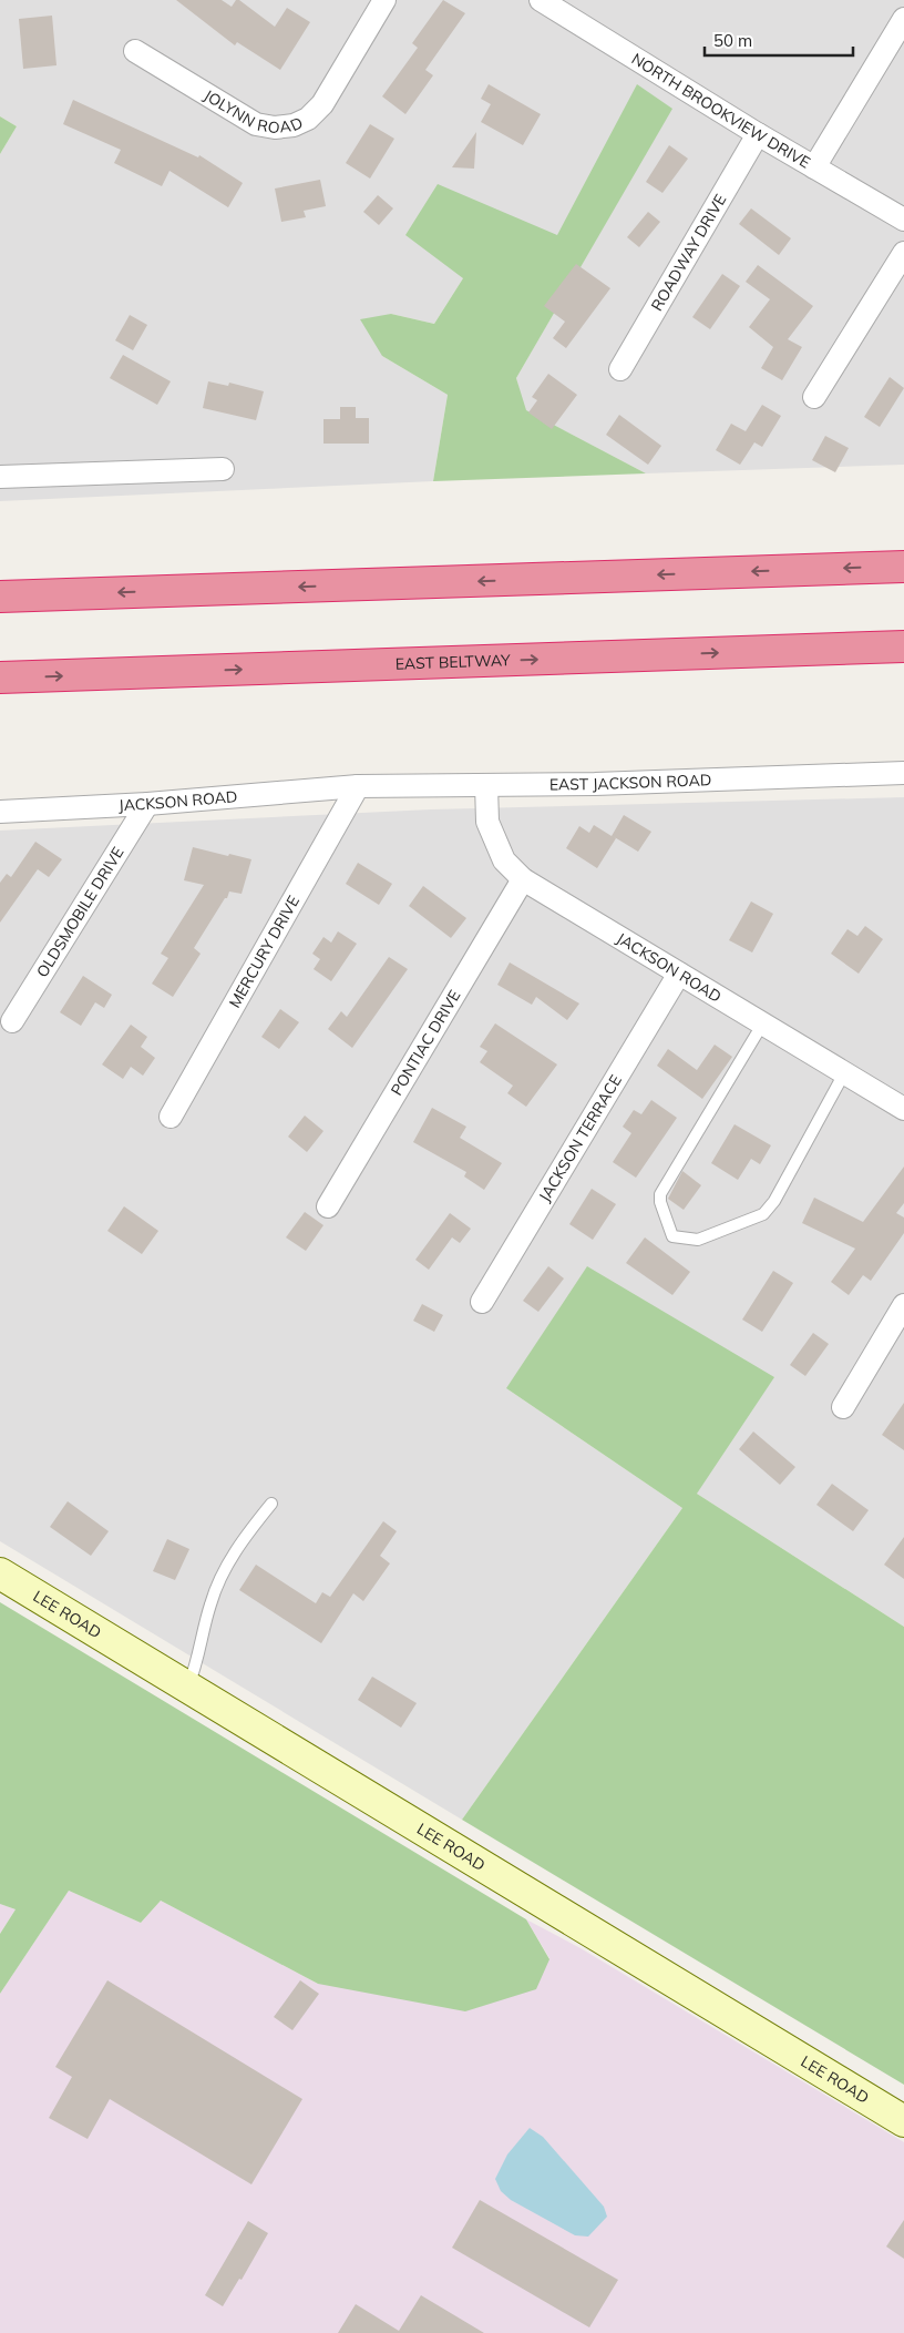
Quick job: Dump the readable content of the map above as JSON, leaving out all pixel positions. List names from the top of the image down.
{
  "streets": {
    "highway": ["EAST BELTWAY"],
    "street": [
      "JOLYNN ROAD",
      "NORTH BROOKVIEW DRIVE",
      "ROADWAY DRIVE",
      "EAST JACKSON ROAD",
      "JACKSON ROAD",
      "OLDSMOBILE DRIVE",
      "MERCURY DRIVE",
      "PONTIAC DRIVE",
      "JACKSON TERRACE",
      "LEE ROAD"
    ]
  },
  "crossings": [
    ["NORTH BROOKVIEW DRIVE", "ROADWAY DRIVE"],
    ["EAST JACKSON ROAD", "JACKSON ROAD"],
    ["EAST JACKSON ROAD", "MERCURY DRIVE"],
    ["JACKSON ROAD", "OLDSMOBILE DRIVE"],
    ["JACKSON ROAD", "MERCURY DRIVE"],
    ["JACKSON ROAD", "PONTIAC DRIVE"],
    ["JACKSON ROAD", "JACKSON TERRACE"]
  ],
  "scale_bar": "50 m"
}
